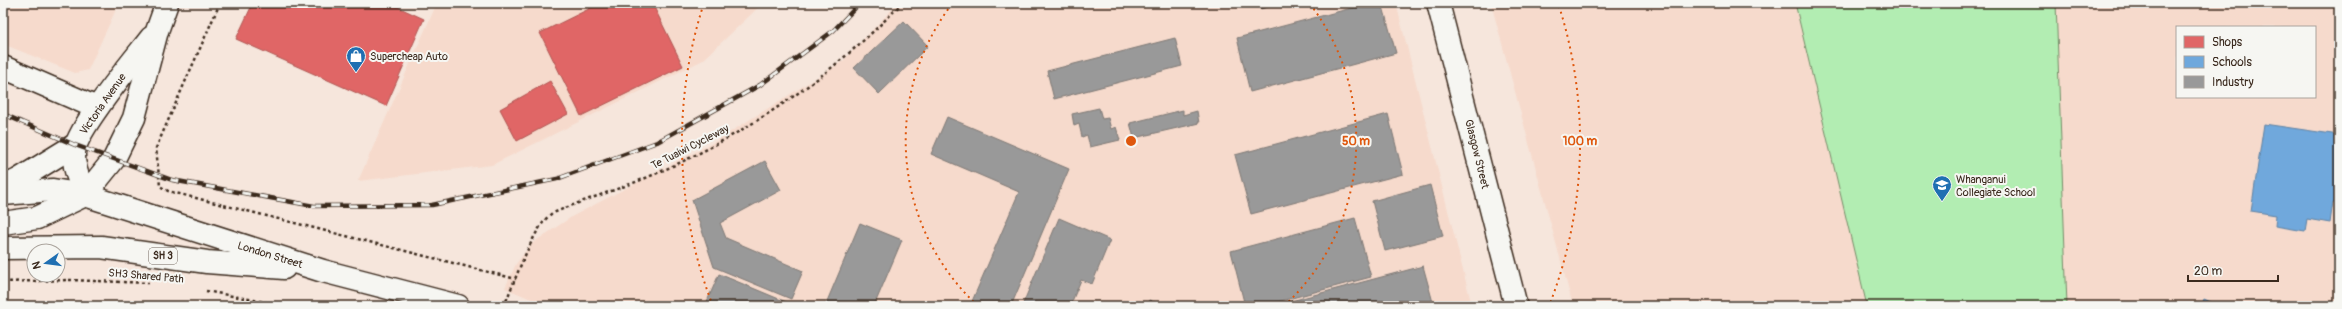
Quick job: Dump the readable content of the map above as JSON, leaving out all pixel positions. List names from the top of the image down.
{
  "streets": {
    "main road": [
      "Victoria Avenue",
      "Glasgow Street",
      "London Street",
      "SH 3"
    ],
    "path": ["Te Tuaiwi Cycleway", "SH3 Shared Path"]
  },
  "crossings": [
    ["Victoria Avenue", "London Street"],
    ["Victoria Avenue", "SH 3"],
    ["London Street", "SH 3"]
  ],
  "places": {
    "shop": ["Supercheap Auto"],
    "school or university": ["Whanganui Collegiate School"]
  },
  "legend": ["Shops", "Schools", "Industry"],
  "scale_bar": "20 m",
  "north": "left",
  "rings": ["50 m", "100 m"]
}
